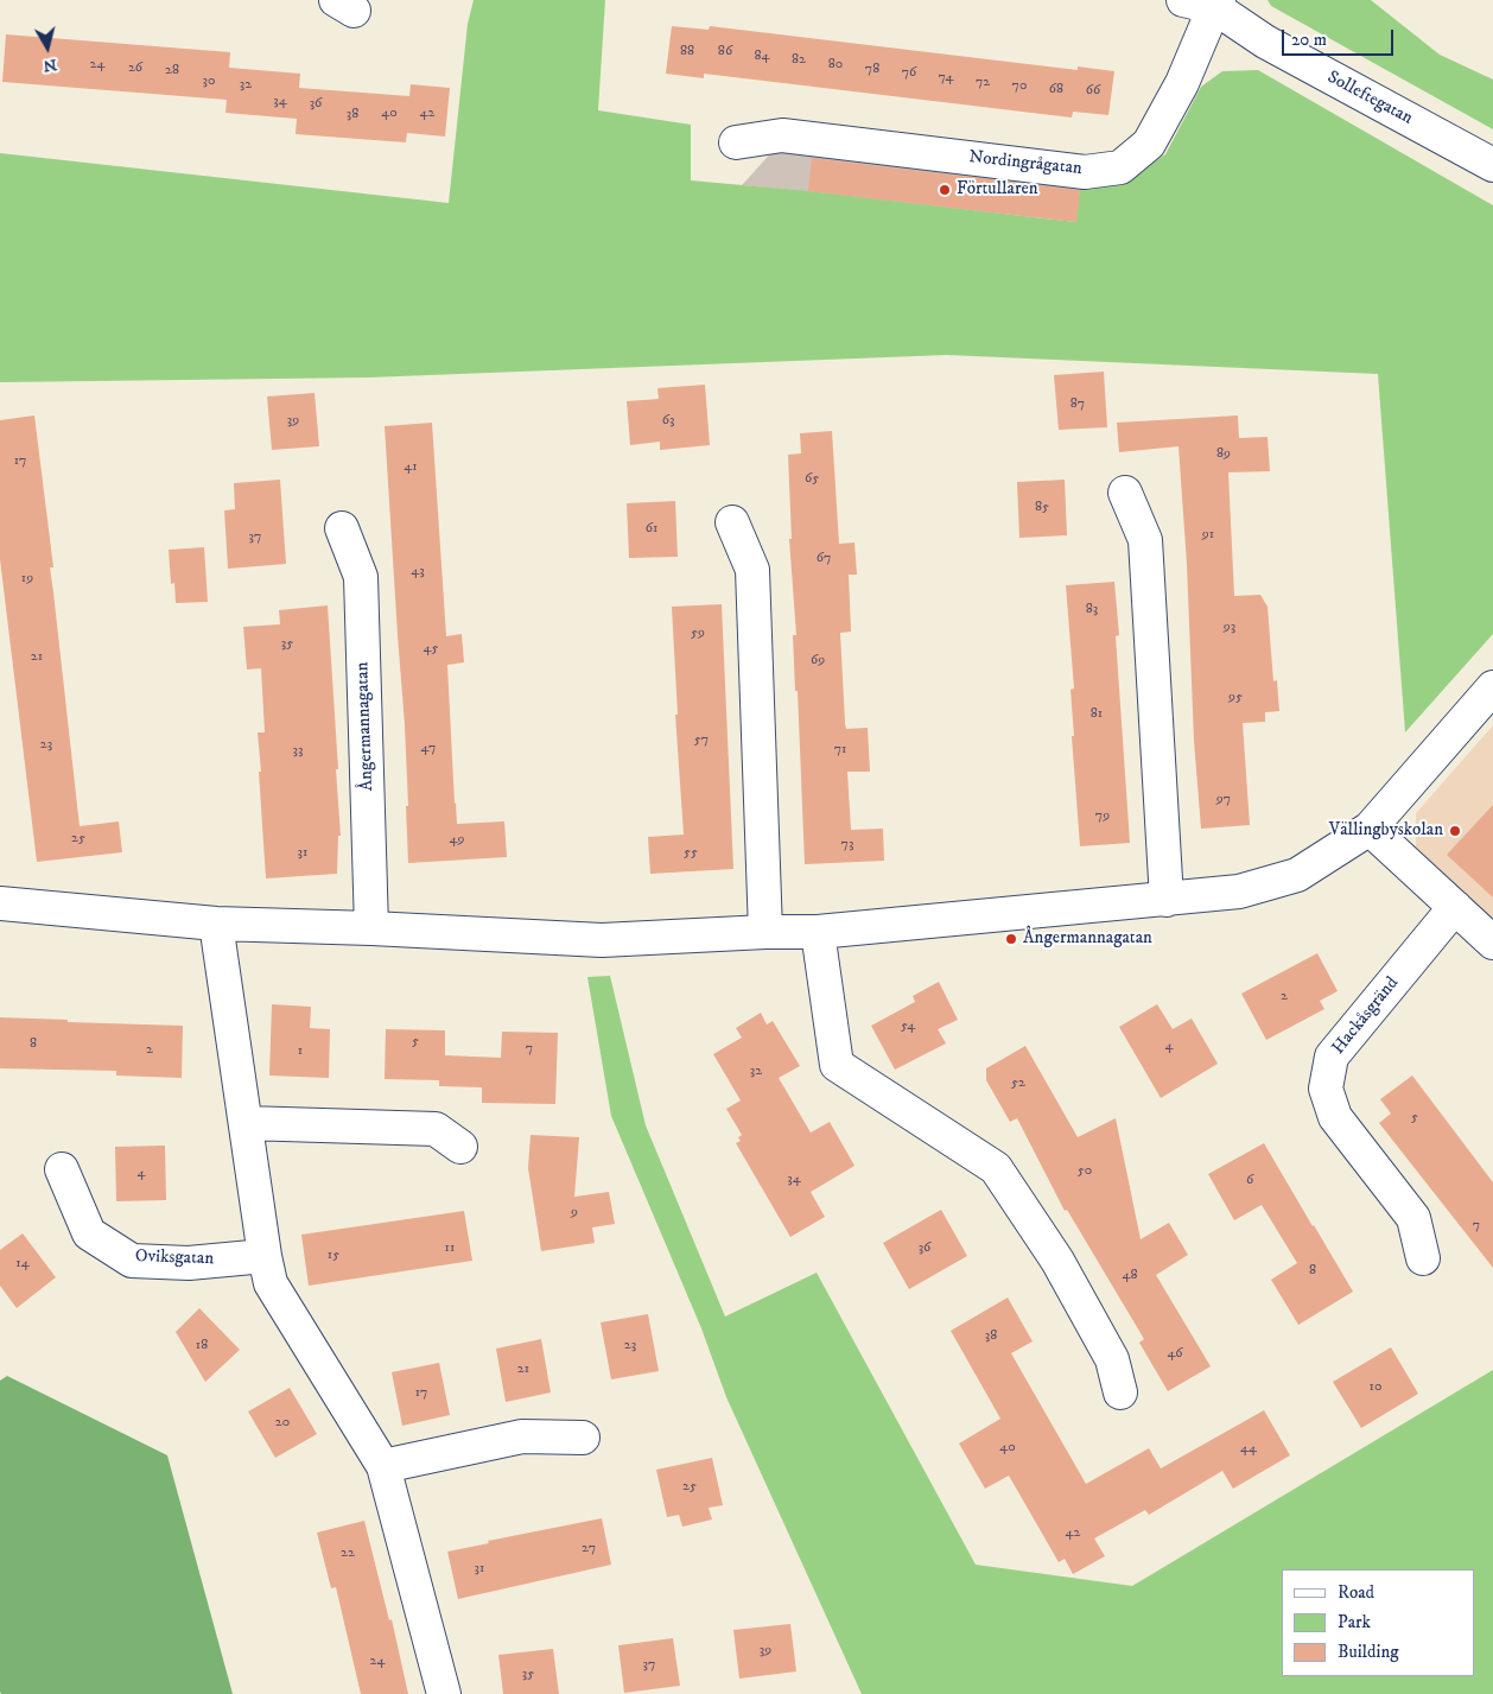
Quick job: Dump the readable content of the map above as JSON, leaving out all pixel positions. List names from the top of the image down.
{
  "streets": {
    "street": [
      "Solleftegatan",
      "Nordingrågatan",
      "Ångermannagatan",
      "Hackåsgränd",
      "Oviksgatan"
    ]
  },
  "crossings": [
    ["Solleftegatan", "Nordingrågatan"]
  ],
  "places": ["Förtullaren", "Vällingbyskolan", "Ångermannagatan"],
  "house_numbers": [
    "88",
    "86",
    "84",
    "82",
    "24",
    "80",
    "26",
    "78",
    "28",
    "76",
    "74",
    "30",
    "72",
    "32",
    "70",
    "68",
    "66",
    "34",
    "36",
    "40",
    "42",
    "38",
    "87",
    "39",
    "63",
    "89",
    "17",
    "41",
    "65",
    "85",
    "61",
    "91",
    "37",
    "67",
    "43",
    "19",
    "83",
    "93",
    "59",
    "35",
    "45",
    "21",
    "69",
    "95",
    "81",
    "57",
    "23",
    "47",
    "71",
    "33",
    "97",
    "79",
    "25",
    "49",
    "73",
    "31",
    "55",
    "2",
    "54",
    "5",
    "8",
    "4",
    "7",
    "2",
    "1",
    "32",
    "52",
    "5",
    "50",
    "4",
    "34",
    "6",
    "9",
    "7",
    "11",
    "36",
    "15",
    "14",
    "8",
    "48",
    "38",
    "18",
    "23",
    "46",
    "21",
    "10",
    "17",
    "20",
    "40",
    "44",
    "25",
    "42",
    "27",
    "22",
    "31",
    "39",
    "24",
    "37",
    "35"
  ],
  "legend": ["Road", "Park", "Building"],
  "scale_bar": "20 m",
  "north": "bottom"
}
